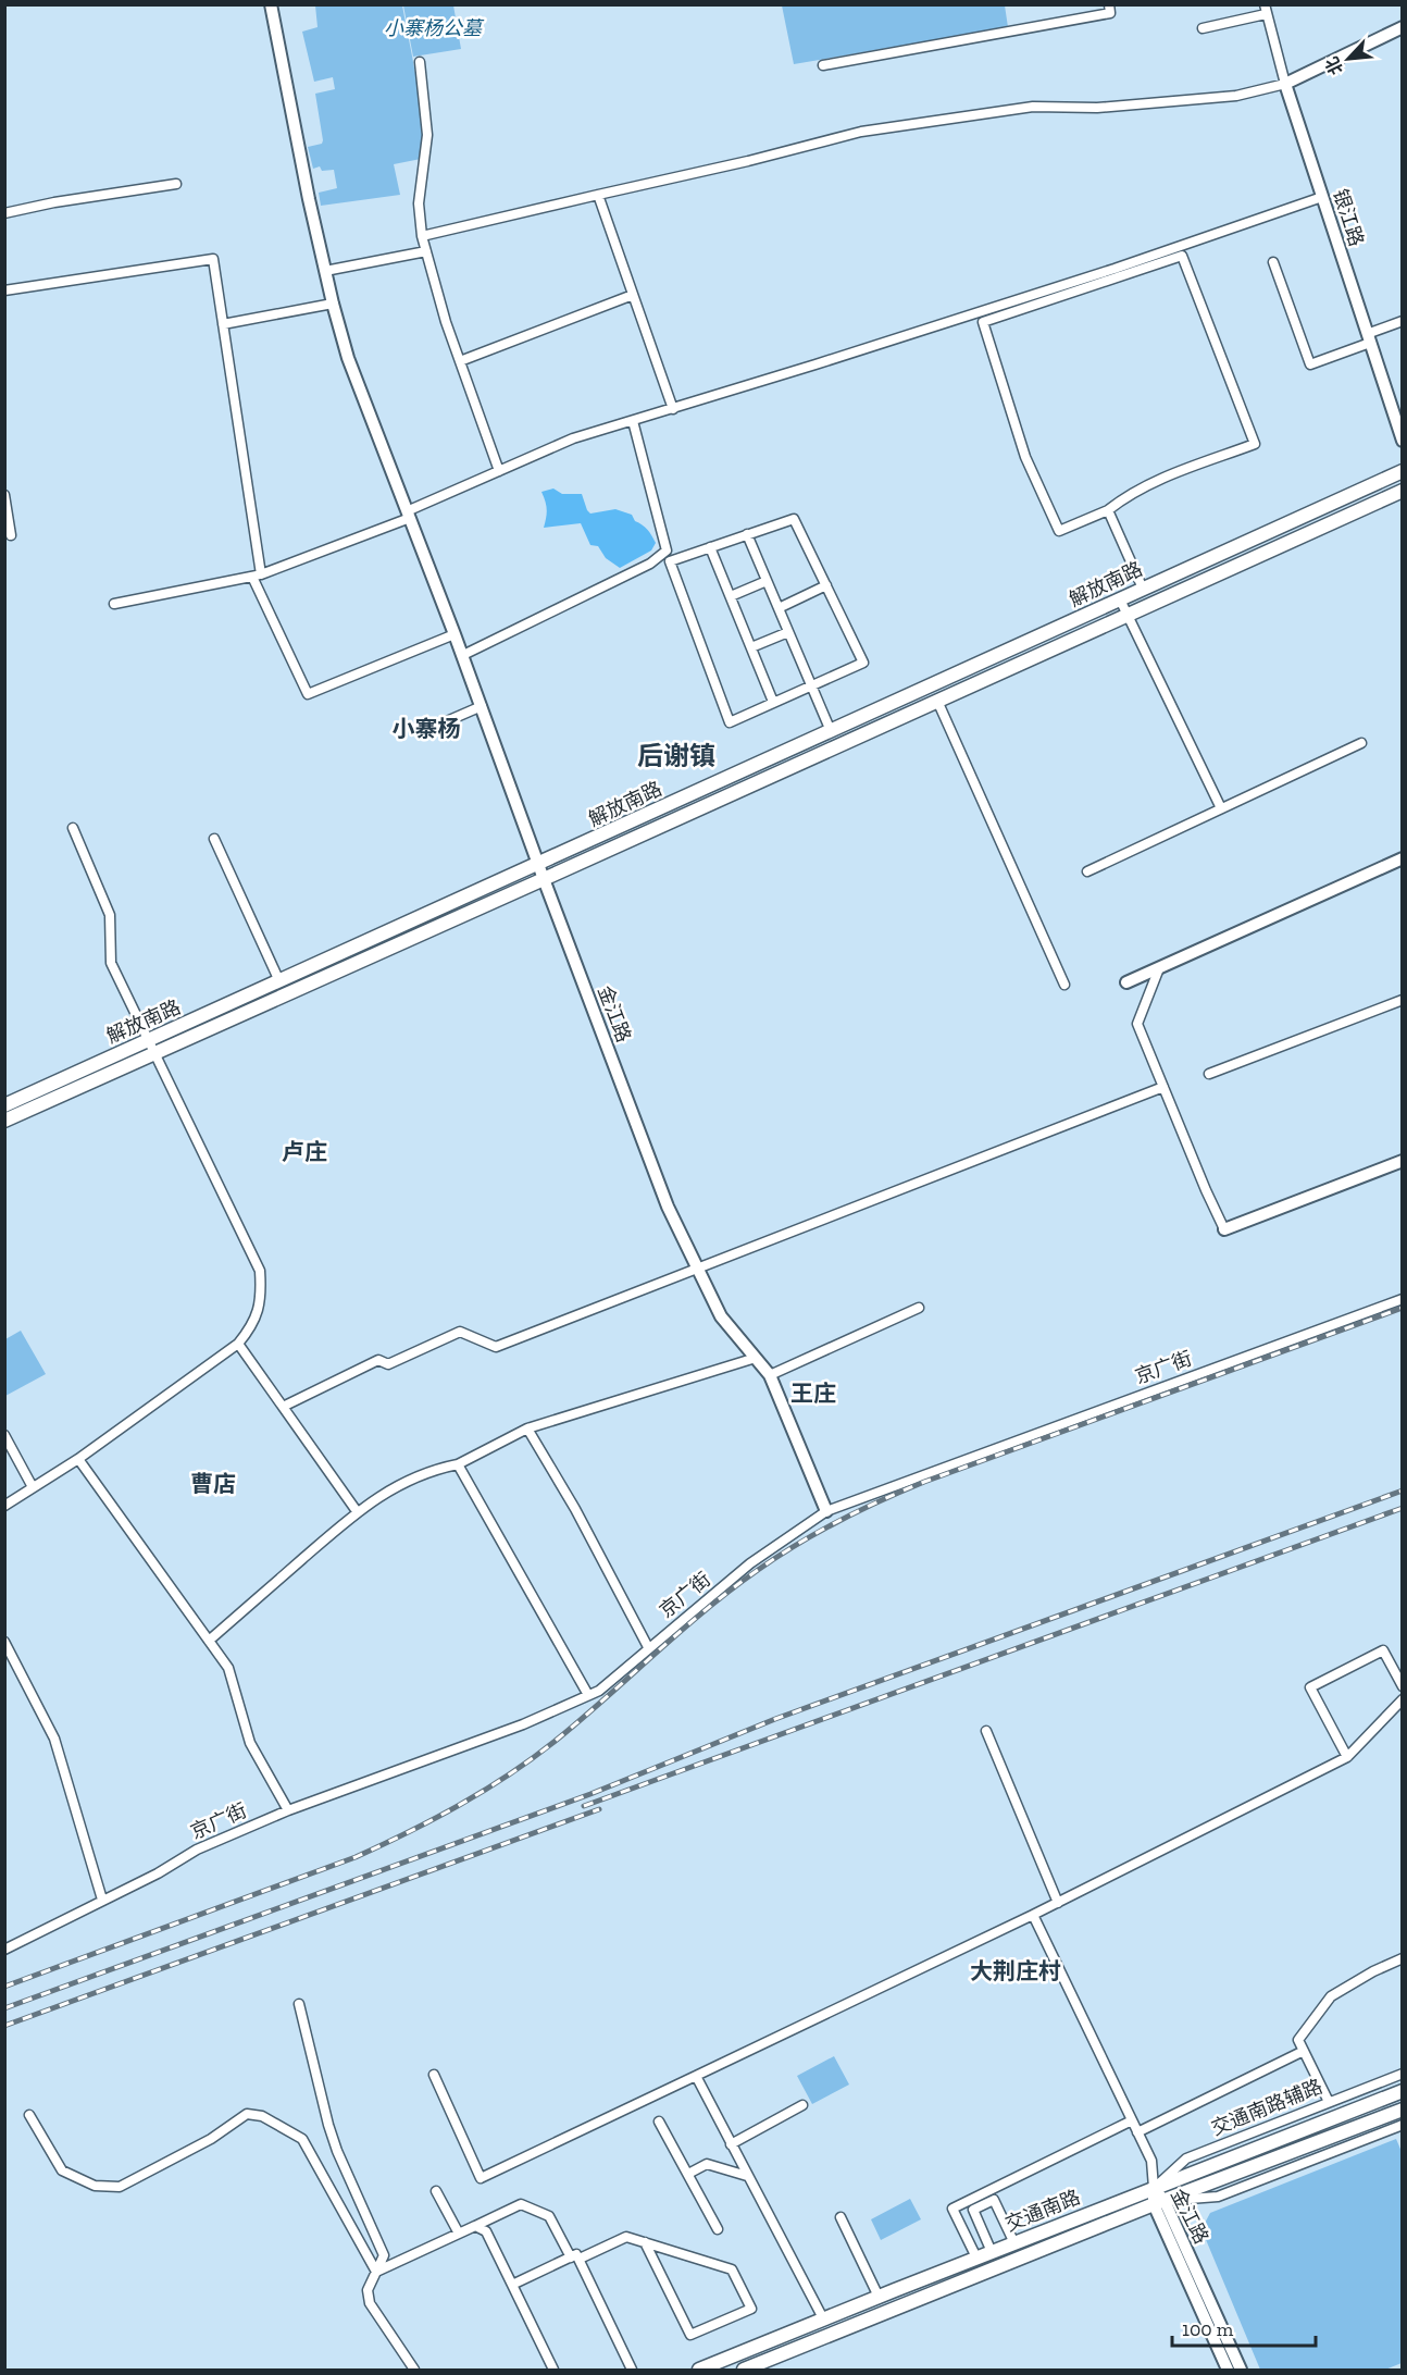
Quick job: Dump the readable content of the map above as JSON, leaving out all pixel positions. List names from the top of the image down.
{
  "streets": {
    "main road": ["解放南路", "交通南路"],
    "street": [
      "银江路",
      "金江路",
      "京广街",
      "交通南路辅路"
    ]
  },
  "crossings": [
    ["解放南路", "金江路"],
    ["金江路", "京广街"],
    ["金江路", "交通南路辅路"],
    ["金江路", "交通南路"],
    ["交通南路辅路", "交通南路"]
  ],
  "districts": [
    "小寨杨",
    "后谢镇",
    "卢庄",
    "王庄",
    "曹店",
    "大荆庄村"
  ],
  "parks": ["小寨杨公墓"],
  "scale_bar": "100 m",
  "north": "bottom left"
}
